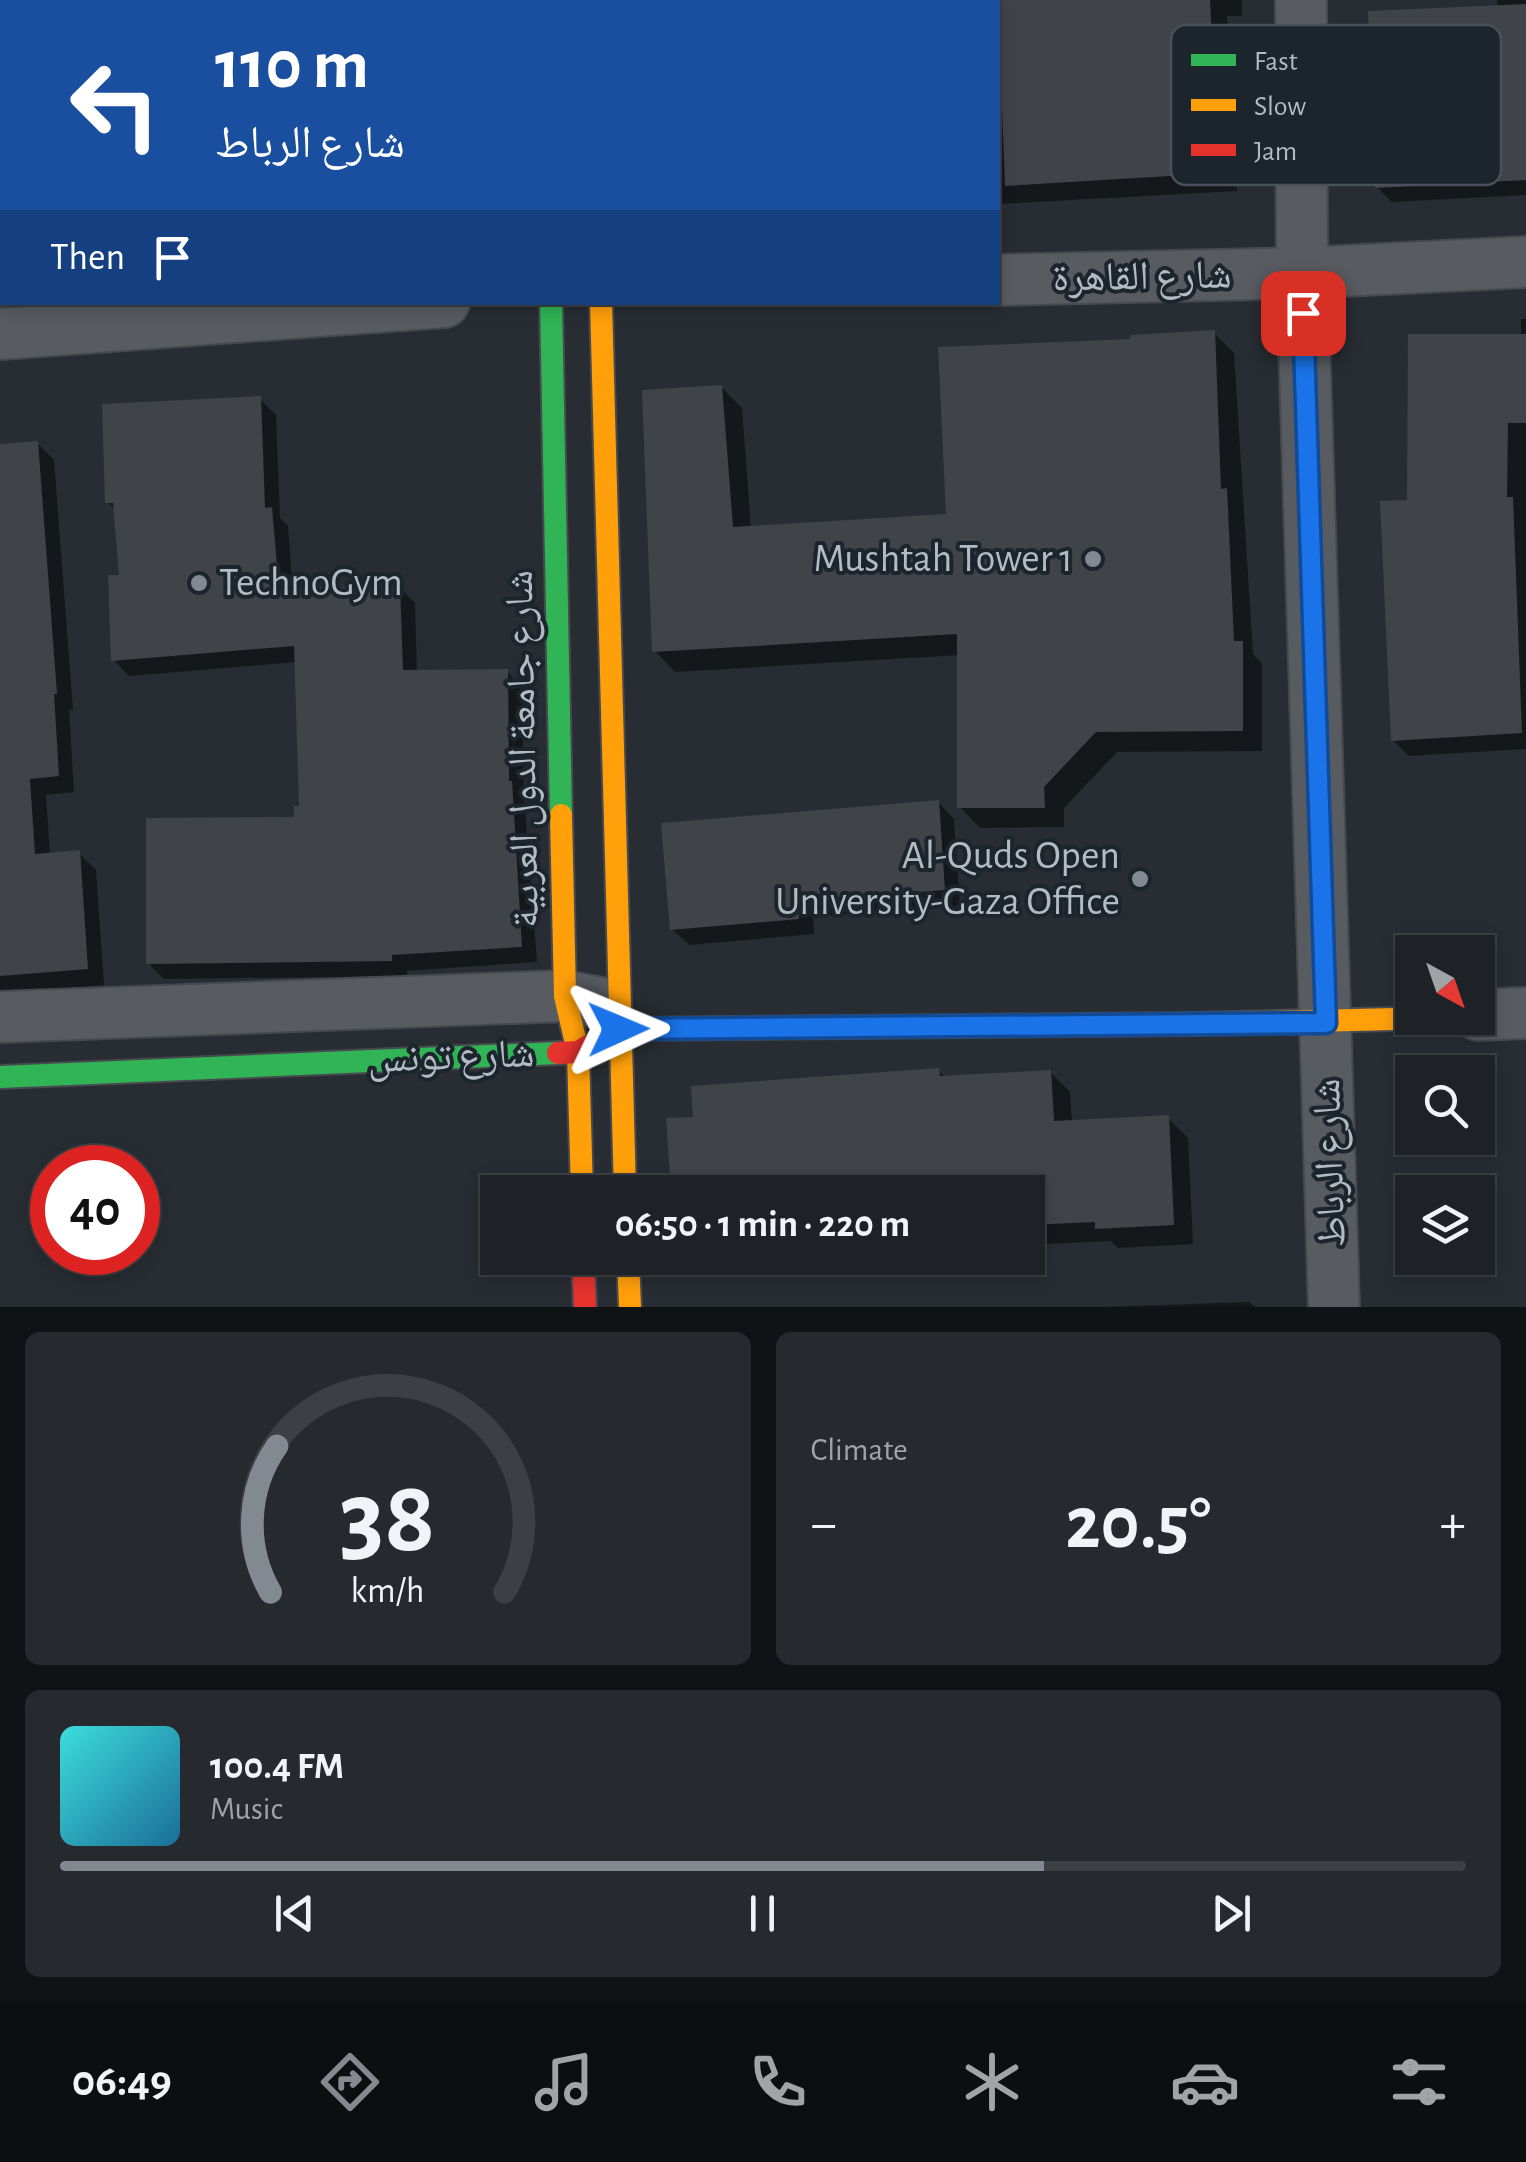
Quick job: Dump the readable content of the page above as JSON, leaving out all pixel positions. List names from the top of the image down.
{
  "streets": {
    "main road": ["شارع جامعة الدول العربية", "شارع تونس"],
    "street": ["شارع القاهرة", "شارع الرباط"]
  },
  "crossings": [
    ["شارع القاهرة", "شارع الرباط"],
    ["شارع جامعة الدول العربية", "شارع تونس"],
    ["شارع تونس", "شارع الرباط"]
  ],
  "places": ["Mushtah Tower 1", "TechnoGym", "Al-Quds Open University-Gaza Office"],
  "legend": ["Fast", "Slow", "Jam"],
  "north": "bottom right",
  "page": {
    "turn": ["110 m", "شارع الرباط"],
    "then": "Then",
    "limit": "40",
    "trip": "06:50 · 1 min · 220 m",
    "tile": "Climate",
    "heat": ["−", "20.5°", "+"],
    "song": ["100.4 FM", "Music"],
    "tabs": "06:49",
    "gauge": ["38", "km/h"]
  }
}
